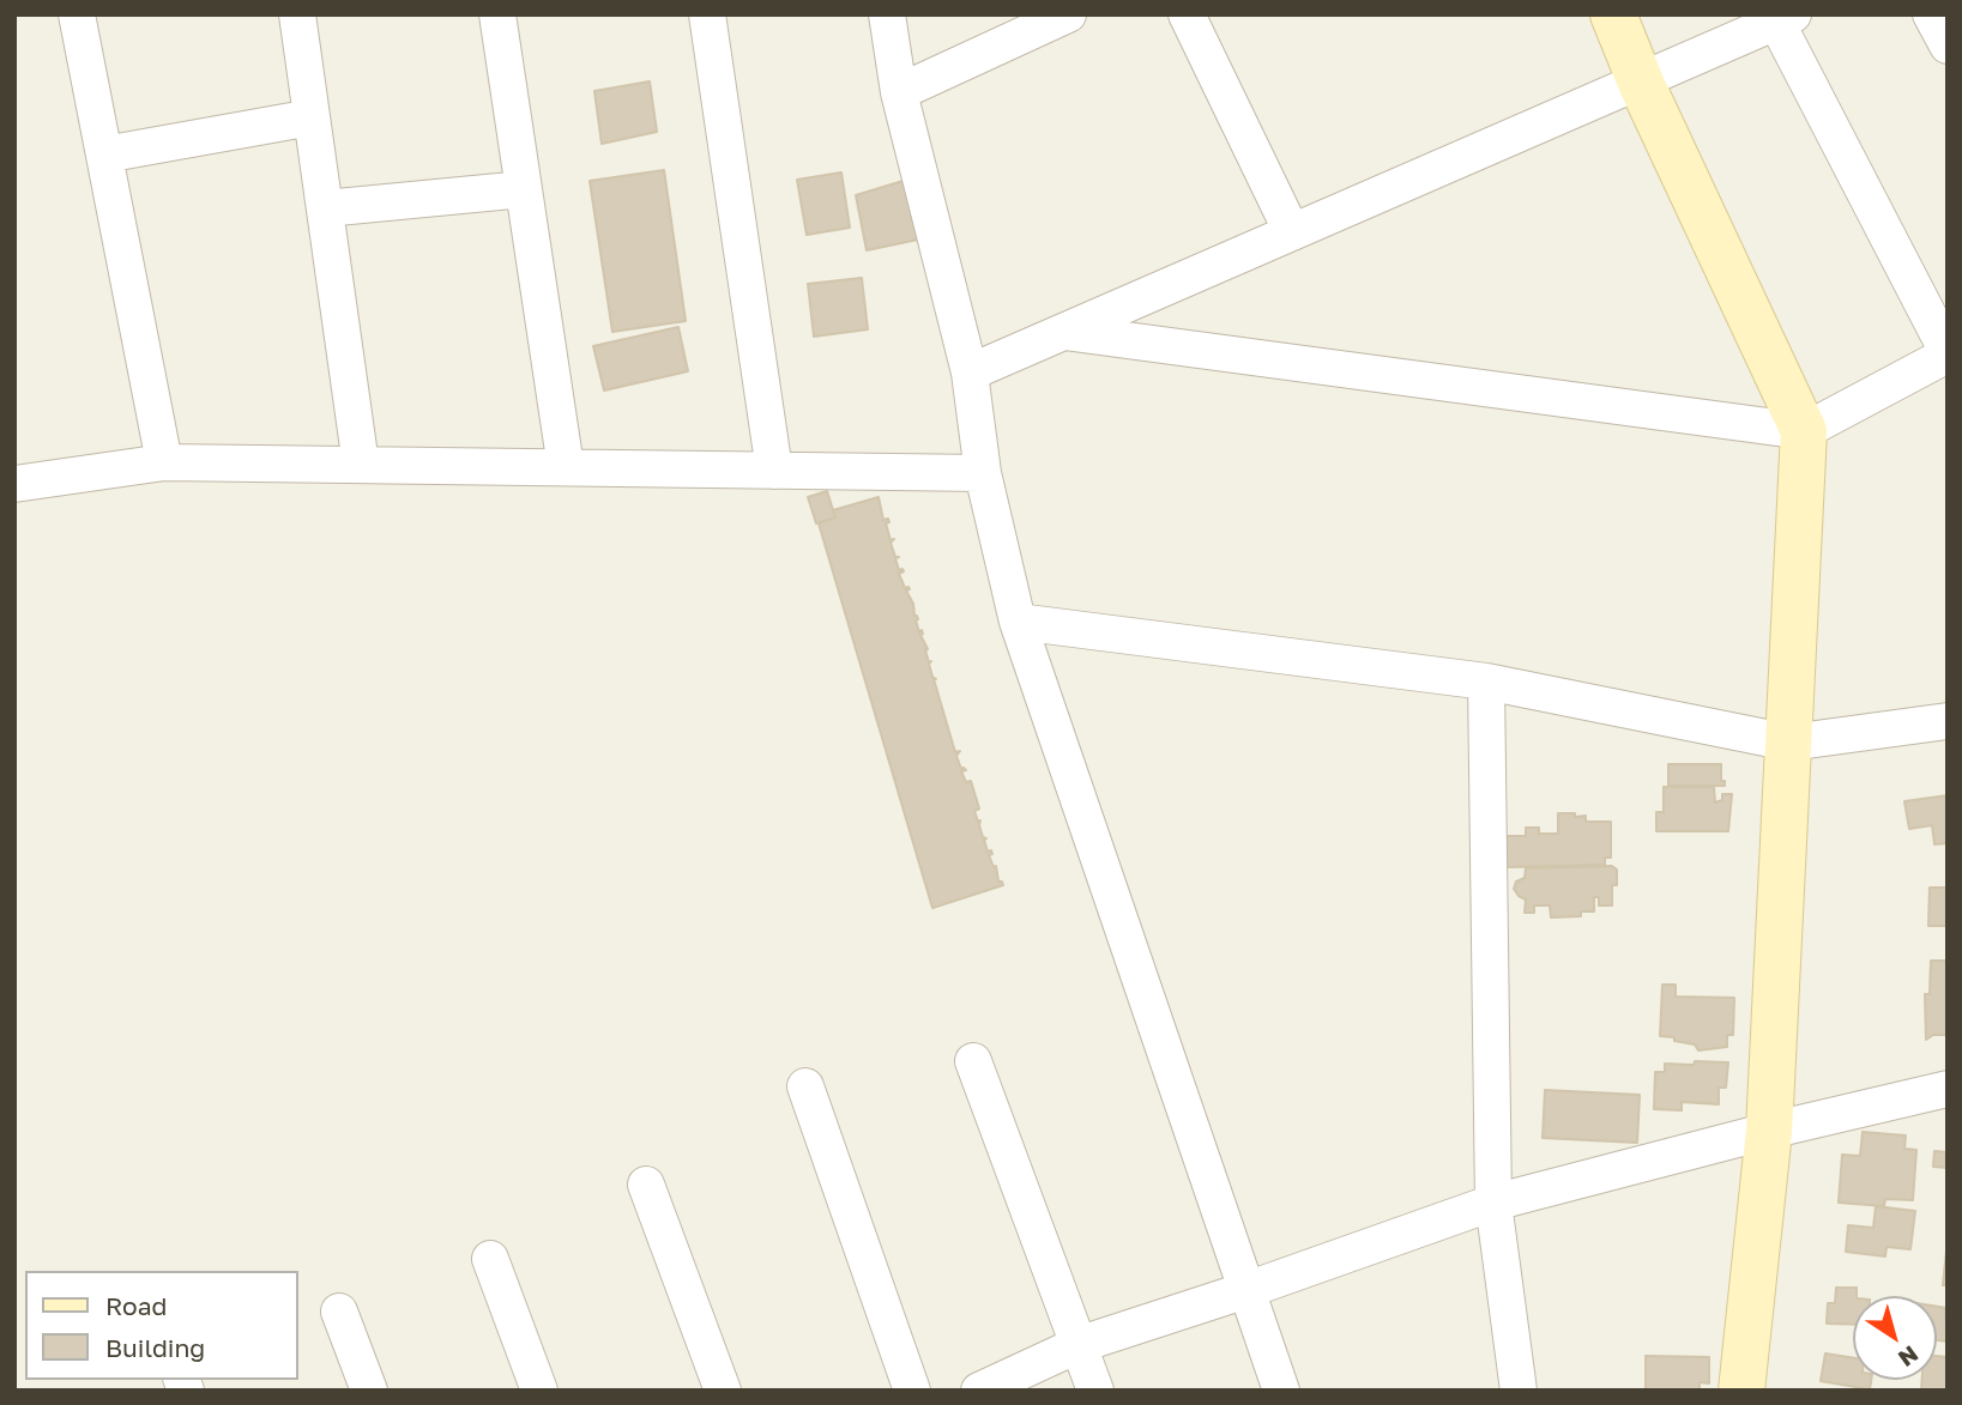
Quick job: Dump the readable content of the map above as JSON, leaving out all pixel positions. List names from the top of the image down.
{
  "legend": ["Road", "Building"],
  "north": "bottom right"
}
